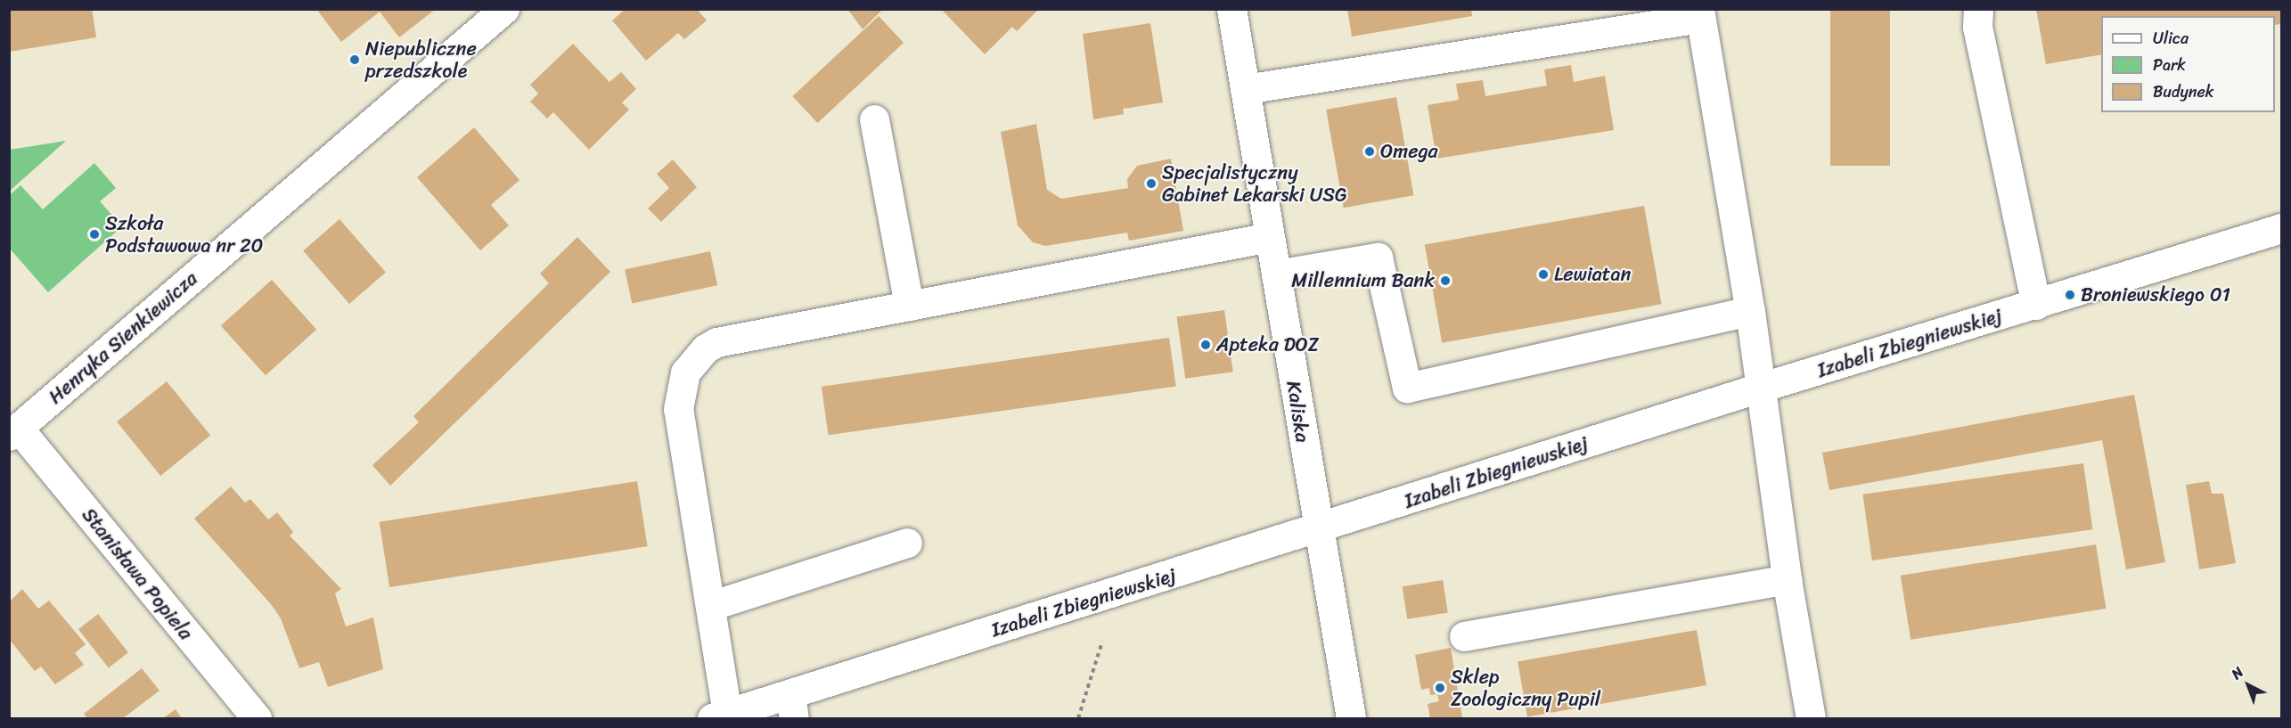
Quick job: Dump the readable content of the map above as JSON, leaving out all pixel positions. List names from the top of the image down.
{
  "streets": {
    "street": [
      "Henryka Sienkiewicza",
      "Izabeli Zbiegniewskiej",
      "Kaliska",
      "Stanisława Popiela"
    ]
  },
  "crossings": [
    ["Henryka Sienkiewicza", "Stanisława Popiela"],
    ["Izabeli Zbiegniewskiej", "Kaliska"]
  ],
  "places": [
    "Niepubliczne przedszkole",
    "Omega",
    "Specjalistyczny Gabinet Lekarski USG",
    "Szkoła Podstawowa nr 20",
    "Lewiatan",
    "Millennium Bank",
    "Broniewskiego 01",
    "Apteka DOZ",
    "Sklep Zoologiczny Pupil"
  ],
  "legend": ["Ulica", "Park", "Budynek"],
  "north": "top left"
}
